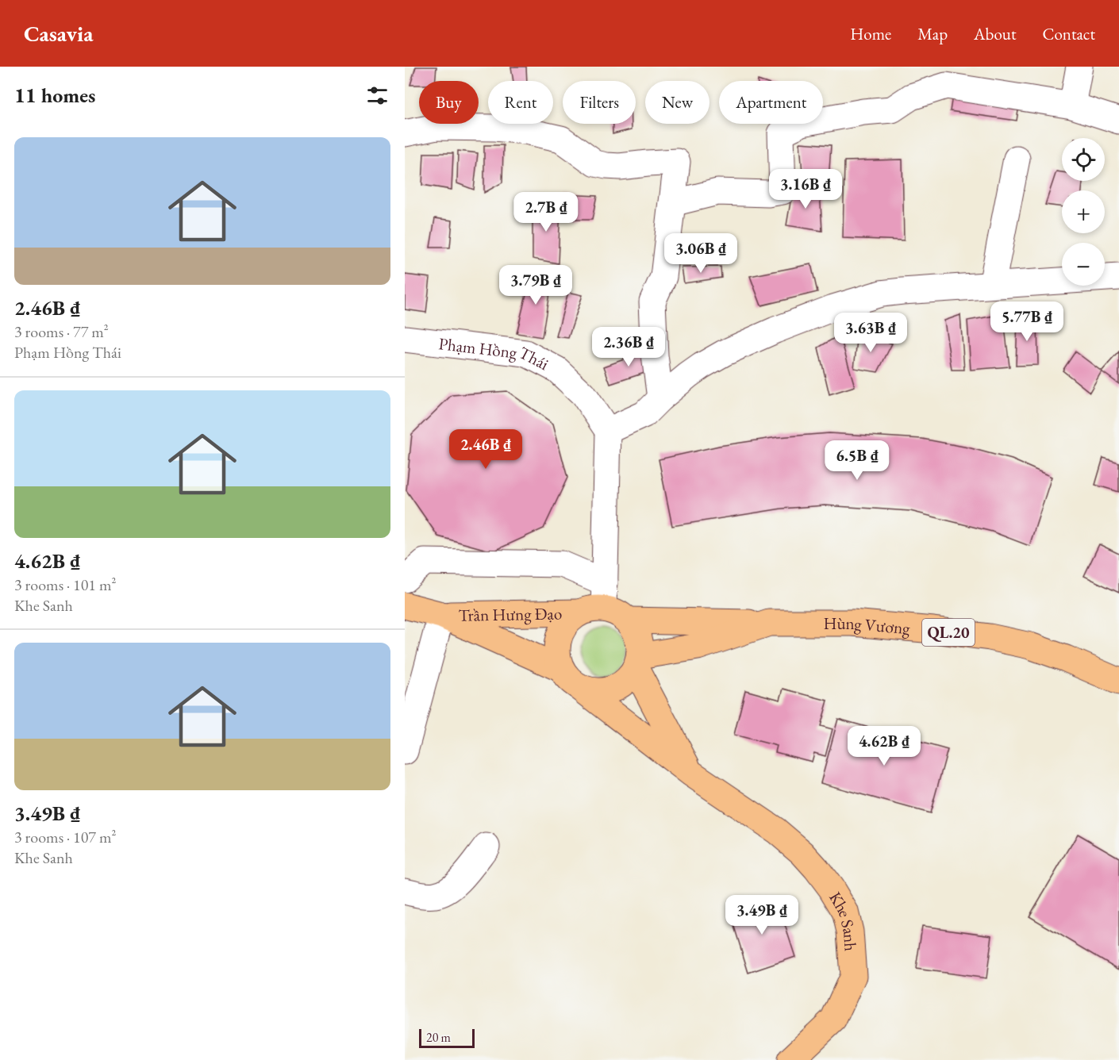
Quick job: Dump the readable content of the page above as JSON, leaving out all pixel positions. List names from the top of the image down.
{
  "streets": {
    "main road": [
      "Trần Hưng Đạo",
      "Hùng Vương",
      "QL.20",
      "Khe Sanh"
    ],
    "street": ["Phạm Hồng Thái"]
  },
  "crossings": [
    ["Trần Hưng Đạo", "Hùng Vương"],
    ["Trần Hưng Đạo", "QL.20"],
    ["Trần Hưng Đạo", "Khe Sanh"],
    ["Hùng Vương", "QL.20"],
    ["Hùng Vương", "Khe Sanh"],
    ["QL.20", "Khe Sanh"]
  ],
  "scale_bar": "20 m",
  "page": {
    "header": "Casavia",
    "nav": [
      "Home",
      "Map",
      "About",
      "Contact"
    ],
    "heading": "11 homes",
    "chip": [
      "Buy",
      "Rent",
      "Filters",
      "New",
      "Apartment"
    ],
    "list": [
      {
        "name": "2.46B ₫",
        "note": "3 rooms · 77 m² · Phạm Hồng Thái"
      },
      {
        "name": "4.62B ₫",
        "note": "3 rooms · 101 m² · Khe Sanh"
      },
      {
        "name": "3.49B ₫",
        "note": "3 rooms · 107 m² · Khe Sanh"
      }
    ],
    "map_buttons": ["+", "−"],
    "price": [
      "3.16B ₫",
      "2.7B ₫",
      "3.06B ₫",
      "3.79B ₫",
      "5.77B ₫",
      "3.63B ₫",
      "2.36B ₫",
      "2.46B ₫",
      "6.5B ₫",
      "4.62B ₫",
      "3.49B ₫"
    ],
    "scale": "20 m"
  }
}
